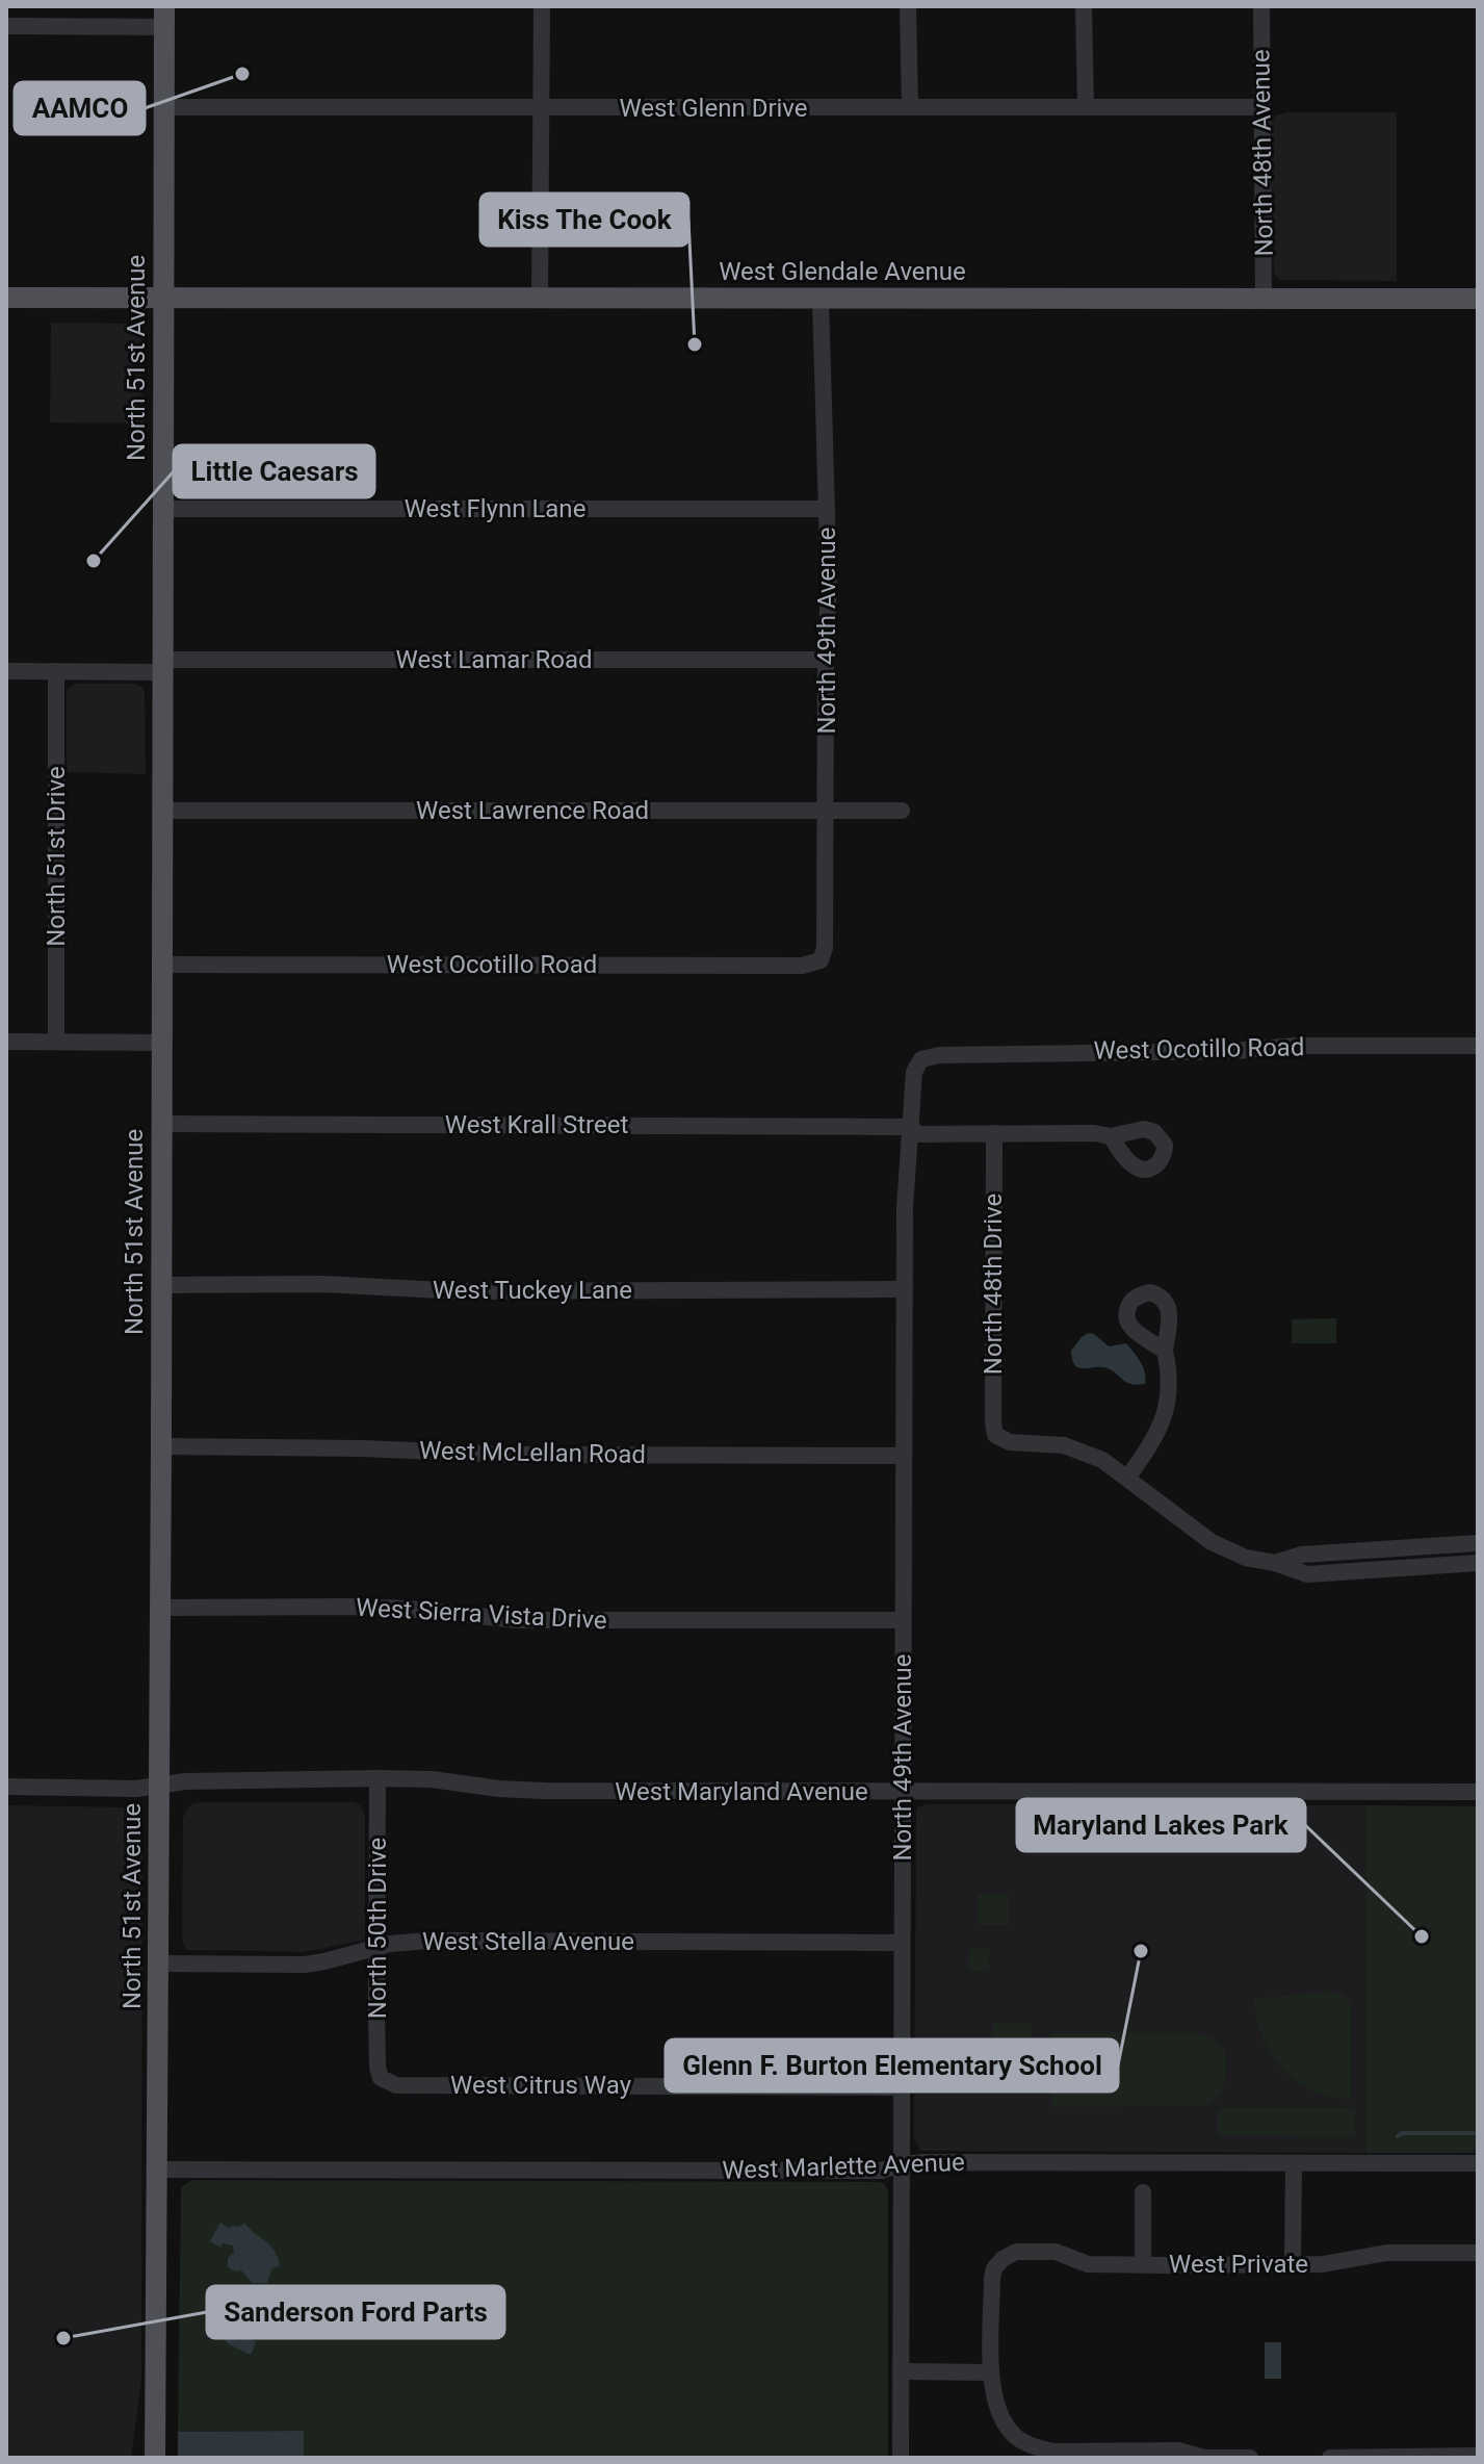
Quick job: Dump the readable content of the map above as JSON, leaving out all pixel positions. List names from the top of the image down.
{
  "streets": {
    "main road": ["West Glendale Avenue", "North 51st Avenue"],
    "street": [
      "West Glenn Drive",
      "North 48th Avenue",
      "West Flynn Lane",
      "North 49th Avenue",
      "West Lamar Road",
      "West Lawrence Road",
      "North 51st Drive",
      "West Ocotillo Road",
      "West Krall Street",
      "North 48th Drive",
      "West Tuckey Lane",
      "West McLellan Road",
      "West Sierra Vista Drive",
      "West Maryland Avenue",
      "North 50th Drive",
      "West Stella Avenue",
      "West Citrus Way",
      "West Marlette Avenue",
      "West Private"
    ]
  },
  "crossings": [
    ["West Glenn Drive", "North 48th Avenue"],
    ["West Glenn Drive", "North 51st Avenue"],
    ["North 48th Avenue", "West Glendale Avenue"],
    ["West Glendale Avenue", "North 51st Avenue"],
    ["West Glendale Avenue", "North 49th Avenue"],
    ["North 51st Avenue", "West Flynn Lane"],
    ["North 51st Avenue", "West Lamar Road"],
    ["North 51st Avenue", "West Lawrence Road"],
    ["North 51st Avenue", "West Ocotillo Road"],
    ["North 51st Avenue", "West Krall Street"],
    ["North 51st Avenue", "West Tuckey Lane"],
    ["North 51st Avenue", "West McLellan Road"],
    ["North 51st Avenue", "West Sierra Vista Drive"],
    ["North 51st Avenue", "West Maryland Avenue"],
    ["North 51st Avenue", "West Stella Avenue"],
    ["North 51st Avenue", "West Marlette Avenue"],
    ["West Flynn Lane", "North 49th Avenue"],
    ["North 49th Avenue", "West Lamar Road"],
    ["North 49th Avenue", "West Lawrence Road"],
    ["North 49th Avenue", "West Ocotillo Road"],
    ["North 49th Avenue", "West Krall Street"],
    ["North 49th Avenue", "West Tuckey Lane"],
    ["North 49th Avenue", "West McLellan Road"],
    ["North 49th Avenue", "West Sierra Vista Drive"],
    ["North 49th Avenue", "West Maryland Avenue"],
    ["North 49th Avenue", "West Stella Avenue"],
    ["North 49th Avenue", "West Citrus Way"],
    ["North 49th Avenue", "West Marlette Avenue"],
    ["West Lamar Road", "North 51st Drive"],
    ["West Krall Street", "North 48th Drive"],
    ["West Maryland Avenue", "North 50th Drive"],
    ["North 50th Drive", "West Stella Avenue"],
    ["North 50th Drive", "West Citrus Way"]
  ],
  "places": [
    "AAMCO",
    "Kiss The Cook",
    "Little Caesars",
    "Maryland Lakes Park",
    "Glenn F. Burton Elementary School",
    "Sanderson Ford Parts"
  ]
}
